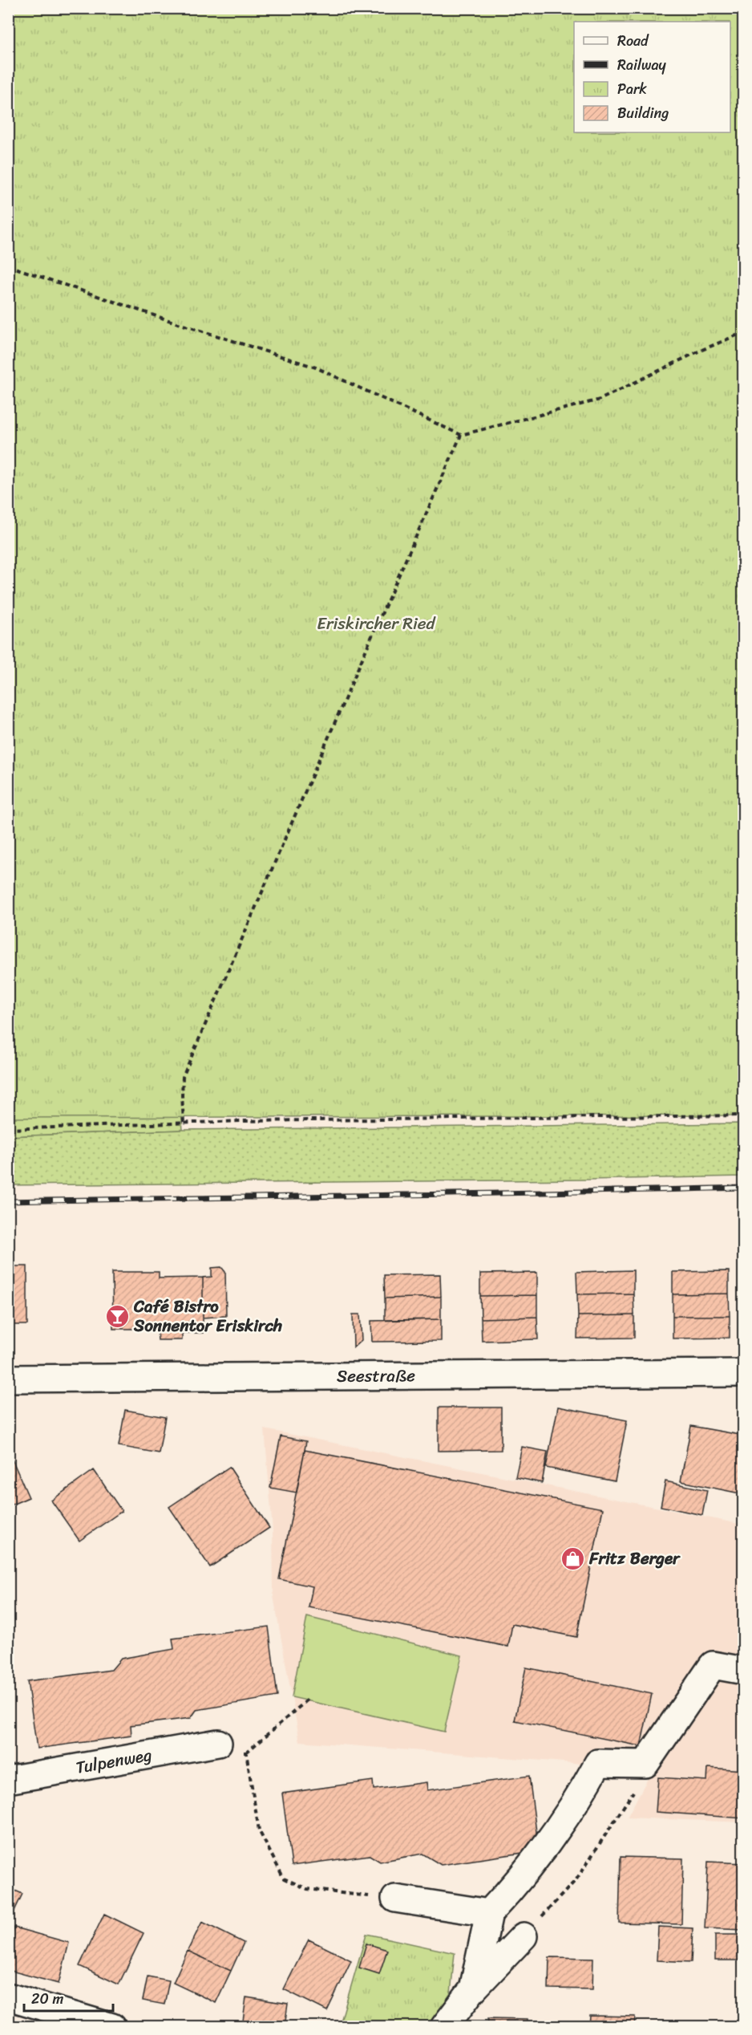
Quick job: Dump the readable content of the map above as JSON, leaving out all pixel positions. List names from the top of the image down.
{
  "streets": {
    "street": ["Seestraße", "Tulpenweg"]
  },
  "parks": ["Eriskircher Ried"],
  "places": {
    "bar": ["Café Bistro Sonnentor Eriskirch"],
    "shop": ["Fritz Berger"]
  },
  "legend": [
    "Road",
    "Railway",
    "Park",
    "Building"
  ],
  "scale_bar": "20 m"
}
